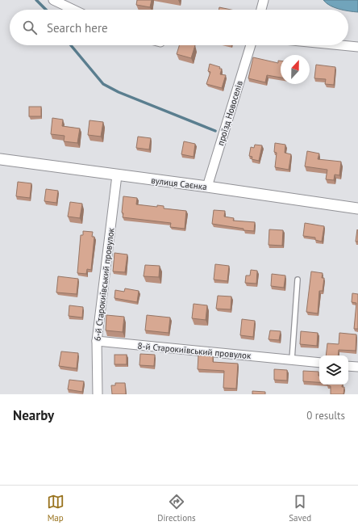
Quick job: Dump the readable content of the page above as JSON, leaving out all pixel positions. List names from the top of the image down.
{
  "streets": {
    "street": [
      "проїзд Новоселів",
      "вулиця Саєнка",
      "6-й Старокиївський провулок",
      "8-й Старокиївський провулок"
    ]
  },
  "crossings": [
    ["проїзд Новоселів", "вулиця Саєнка"],
    ["вулиця Саєнка", "6-й Старокиївський провулок"],
    ["6-й Старокиївський провулок", "8-й Старокиївський провулок"]
  ],
  "north": "top",
  "page": {
    "search": "Search here",
    "heading": ["Nearby", "0 results"],
    "nav": ["Map", "Directions", "Saved"]
  }
}
